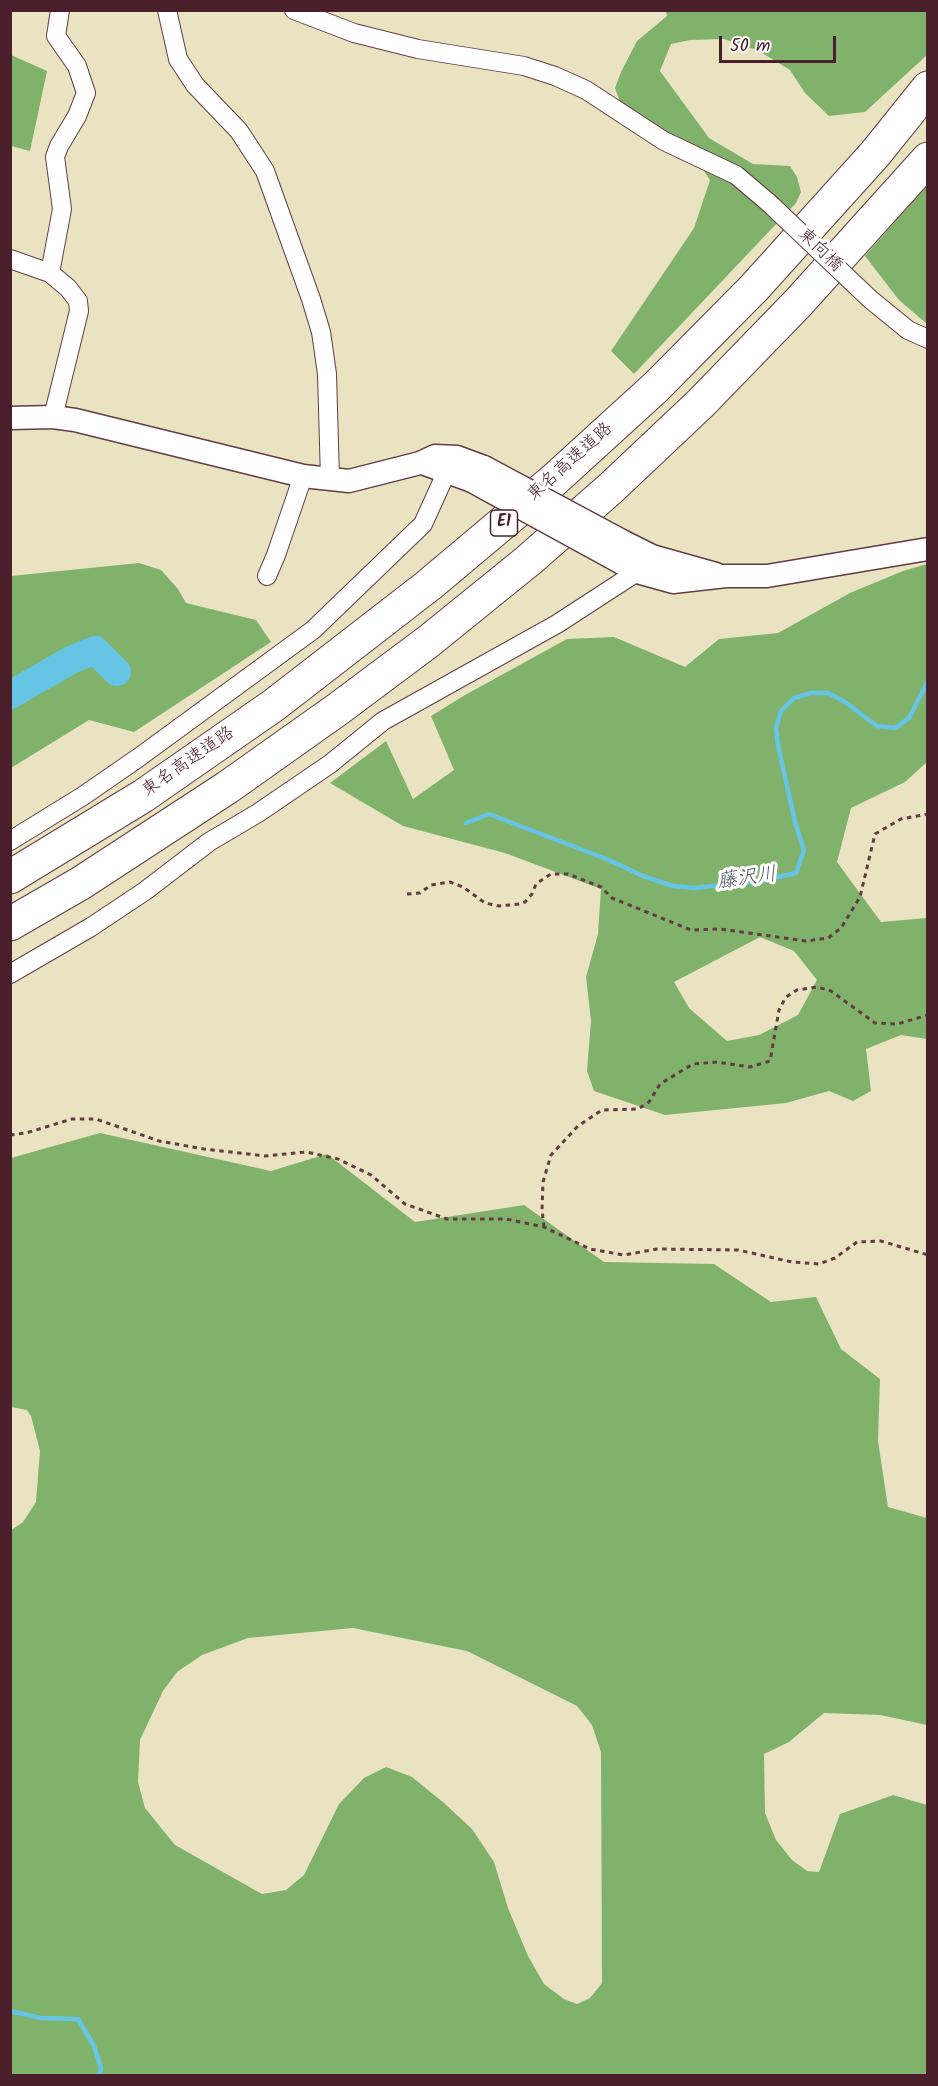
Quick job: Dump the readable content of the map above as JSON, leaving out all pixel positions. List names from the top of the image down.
{
  "streets": {
    "highway": ["東名高速道路", "E1"],
    "street": ["東向橋"]
  },
  "water": ["藤沢川"],
  "scale_bar": "50 m"
}
